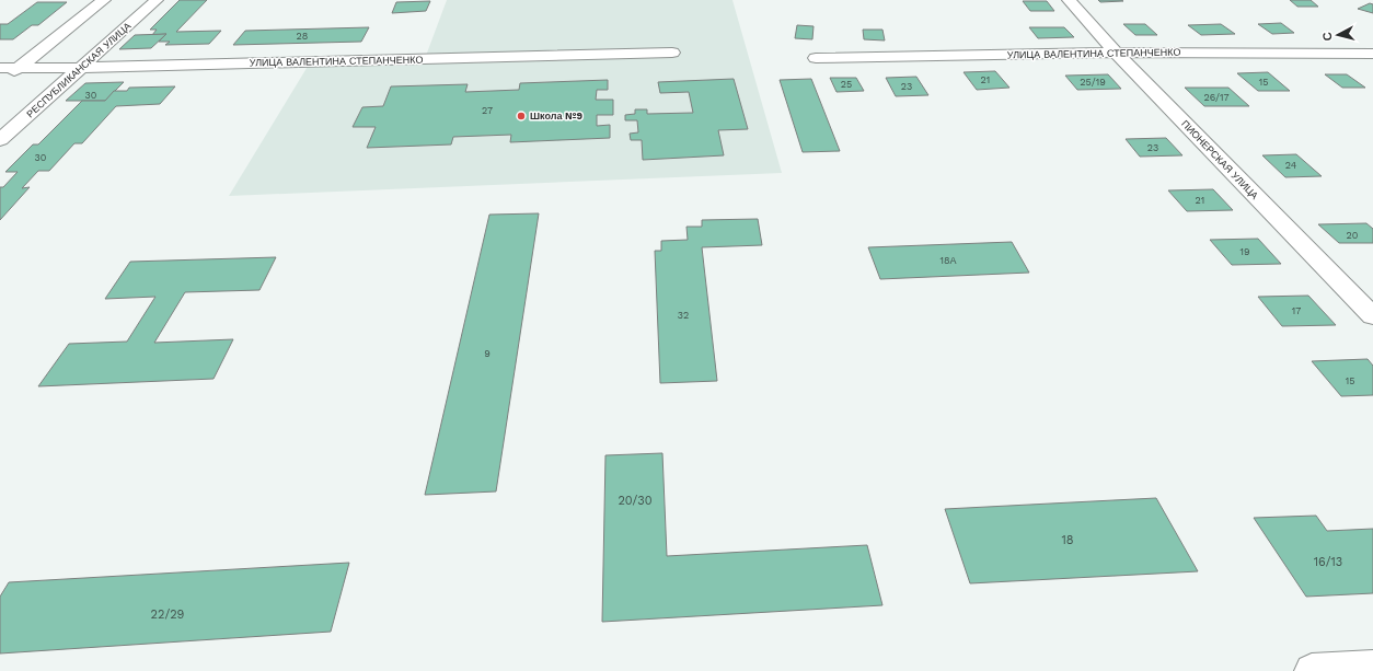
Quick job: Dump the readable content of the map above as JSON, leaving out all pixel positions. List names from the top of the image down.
{
  "streets": {
    "street": ["УЛИЦА ВАЛЕНТИНА СТЕПАНЧЕНКО", "РЕСПУБЛИКАНСКАЯ УЛИЦА", "ПИОНЕРСКАЯ УЛИЦА"]
  },
  "crossings": [
    ["УЛИЦА ВАЛЕНТИНА СТЕПАНЧЕНКО", "РЕСПУБЛИКАНСКАЯ УЛИЦА"],
    ["УЛИЦА ВАЛЕНТИНА СТЕПАНЧЕНКО", "ПИОНЕРСКАЯ УЛИЦА"]
  ],
  "places": ["Школа №9"],
  "house_numbers": [
    "28",
    "21",
    "25/19",
    "15",
    "25",
    "23",
    "30",
    "26/17",
    "27",
    "23",
    "30",
    "24",
    "21",
    "20",
    "19",
    "18А",
    "17",
    "32",
    "9",
    "15",
    "20/30",
    "18",
    "16/13",
    "22/29"
  ],
  "north": "left"
}
